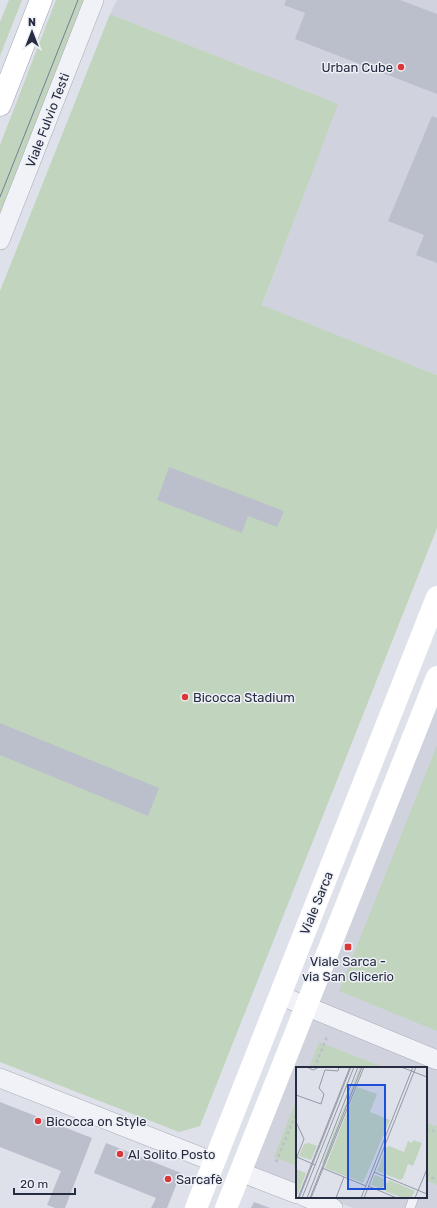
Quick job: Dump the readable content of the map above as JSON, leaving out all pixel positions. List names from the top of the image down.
{
  "streets": {
    "street": ["Viale Fulvio Testi", "Viale Sarca"]
  },
  "places": {
    "other": [
      "Urban Cube",
      "Bicocca Stadium",
      "Bicocca on Style",
      "Al Solito Posto",
      "Sarcafè"
    ],
    "transit": ["Viale Sarca - via San Glicerio"]
  },
  "scale_bar": "20 m",
  "north": "top"
}
